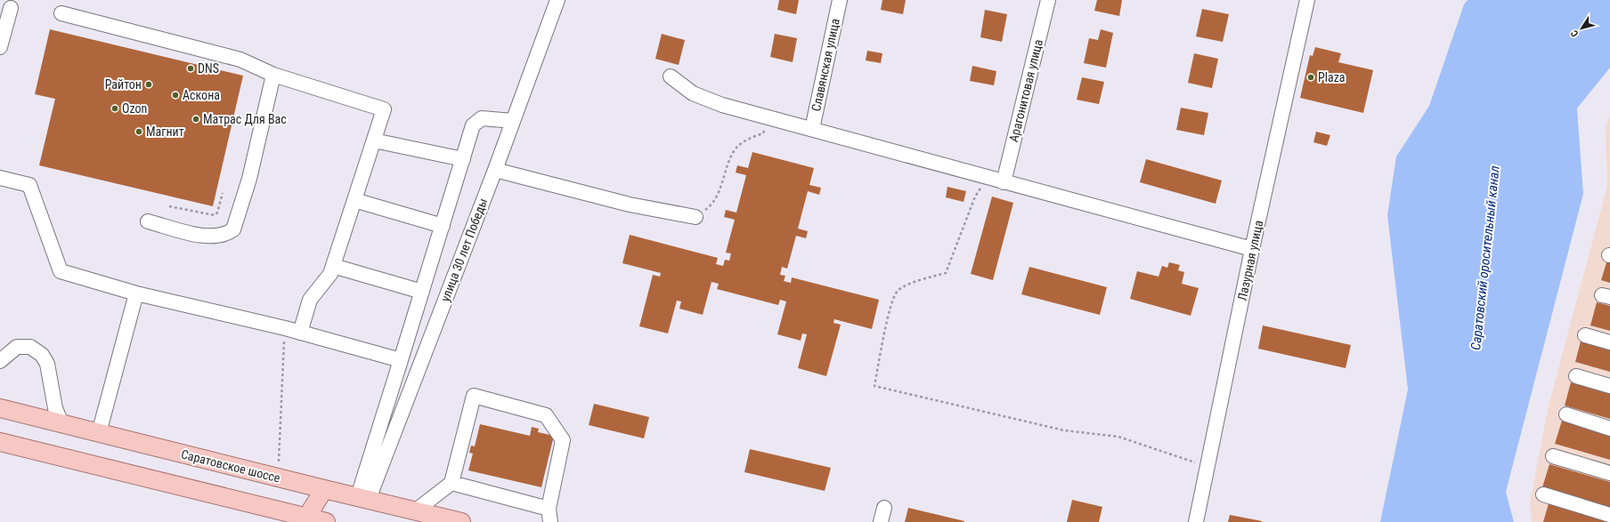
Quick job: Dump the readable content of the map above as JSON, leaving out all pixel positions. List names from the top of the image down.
{
  "streets": {
    "main road": ["Саратовское шоссе"],
    "street": [
      "Славянская улица",
      "Арагонитовая улица",
      "улица 30 лет Победы",
      "Лазурная улица"
    ]
  },
  "crossings": [
    ["улица 30 лет Победы", "Саратовское шоссе"]
  ],
  "water": ["Саратовский оросительный канал"],
  "places": [
    "DNS",
    "Plaza",
    "Райтон",
    "Аскона",
    "Ozon",
    "Матрас Для Вас",
    "Магнит"
  ],
  "north": "bottom left"
}
